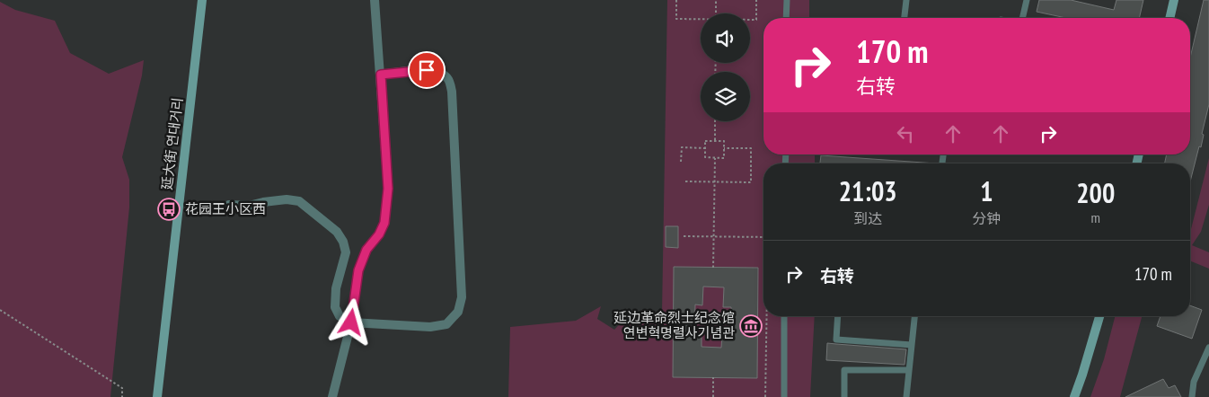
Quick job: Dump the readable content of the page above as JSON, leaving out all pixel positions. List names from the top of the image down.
{
  "streets": {
    "main road": ["延大街 연대거리"]
  },
  "places": {
    "bus stop": ["花园王小区西"],
    "museum": ["延边革命烈士纪念馆 연변혁명렬사기념관"]
  },
  "page": {
    "turn": ["170 m", "右转"],
    "eta": [
      "21:03",
      "到达",
      "1",
      "分钟",
      "200",
      "m"
    ],
    "list": [
      {
        "name": "右转",
        "value": "170 m"
      }
    ]
  }
}
